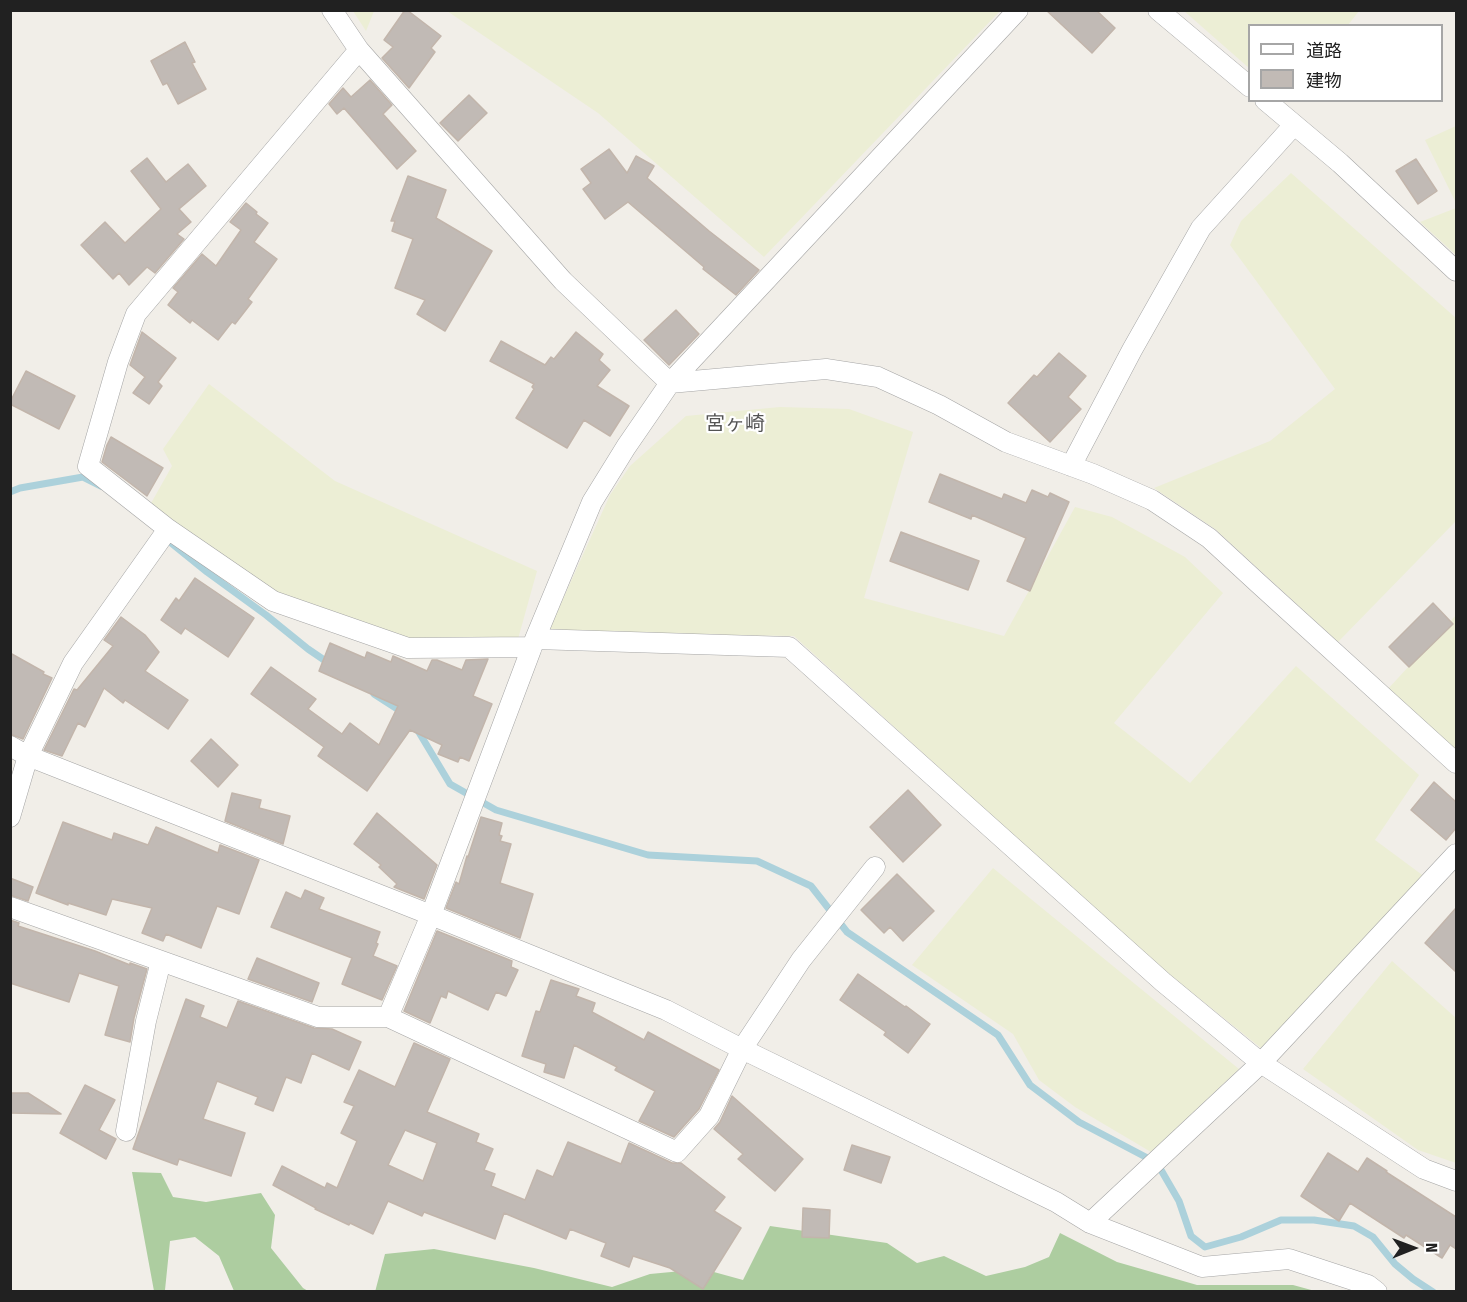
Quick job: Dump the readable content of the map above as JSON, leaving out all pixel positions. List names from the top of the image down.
{
  "districts": ["宮ヶ崎"],
  "legend": ["道路", "建物"],
  "north": "right"
}
